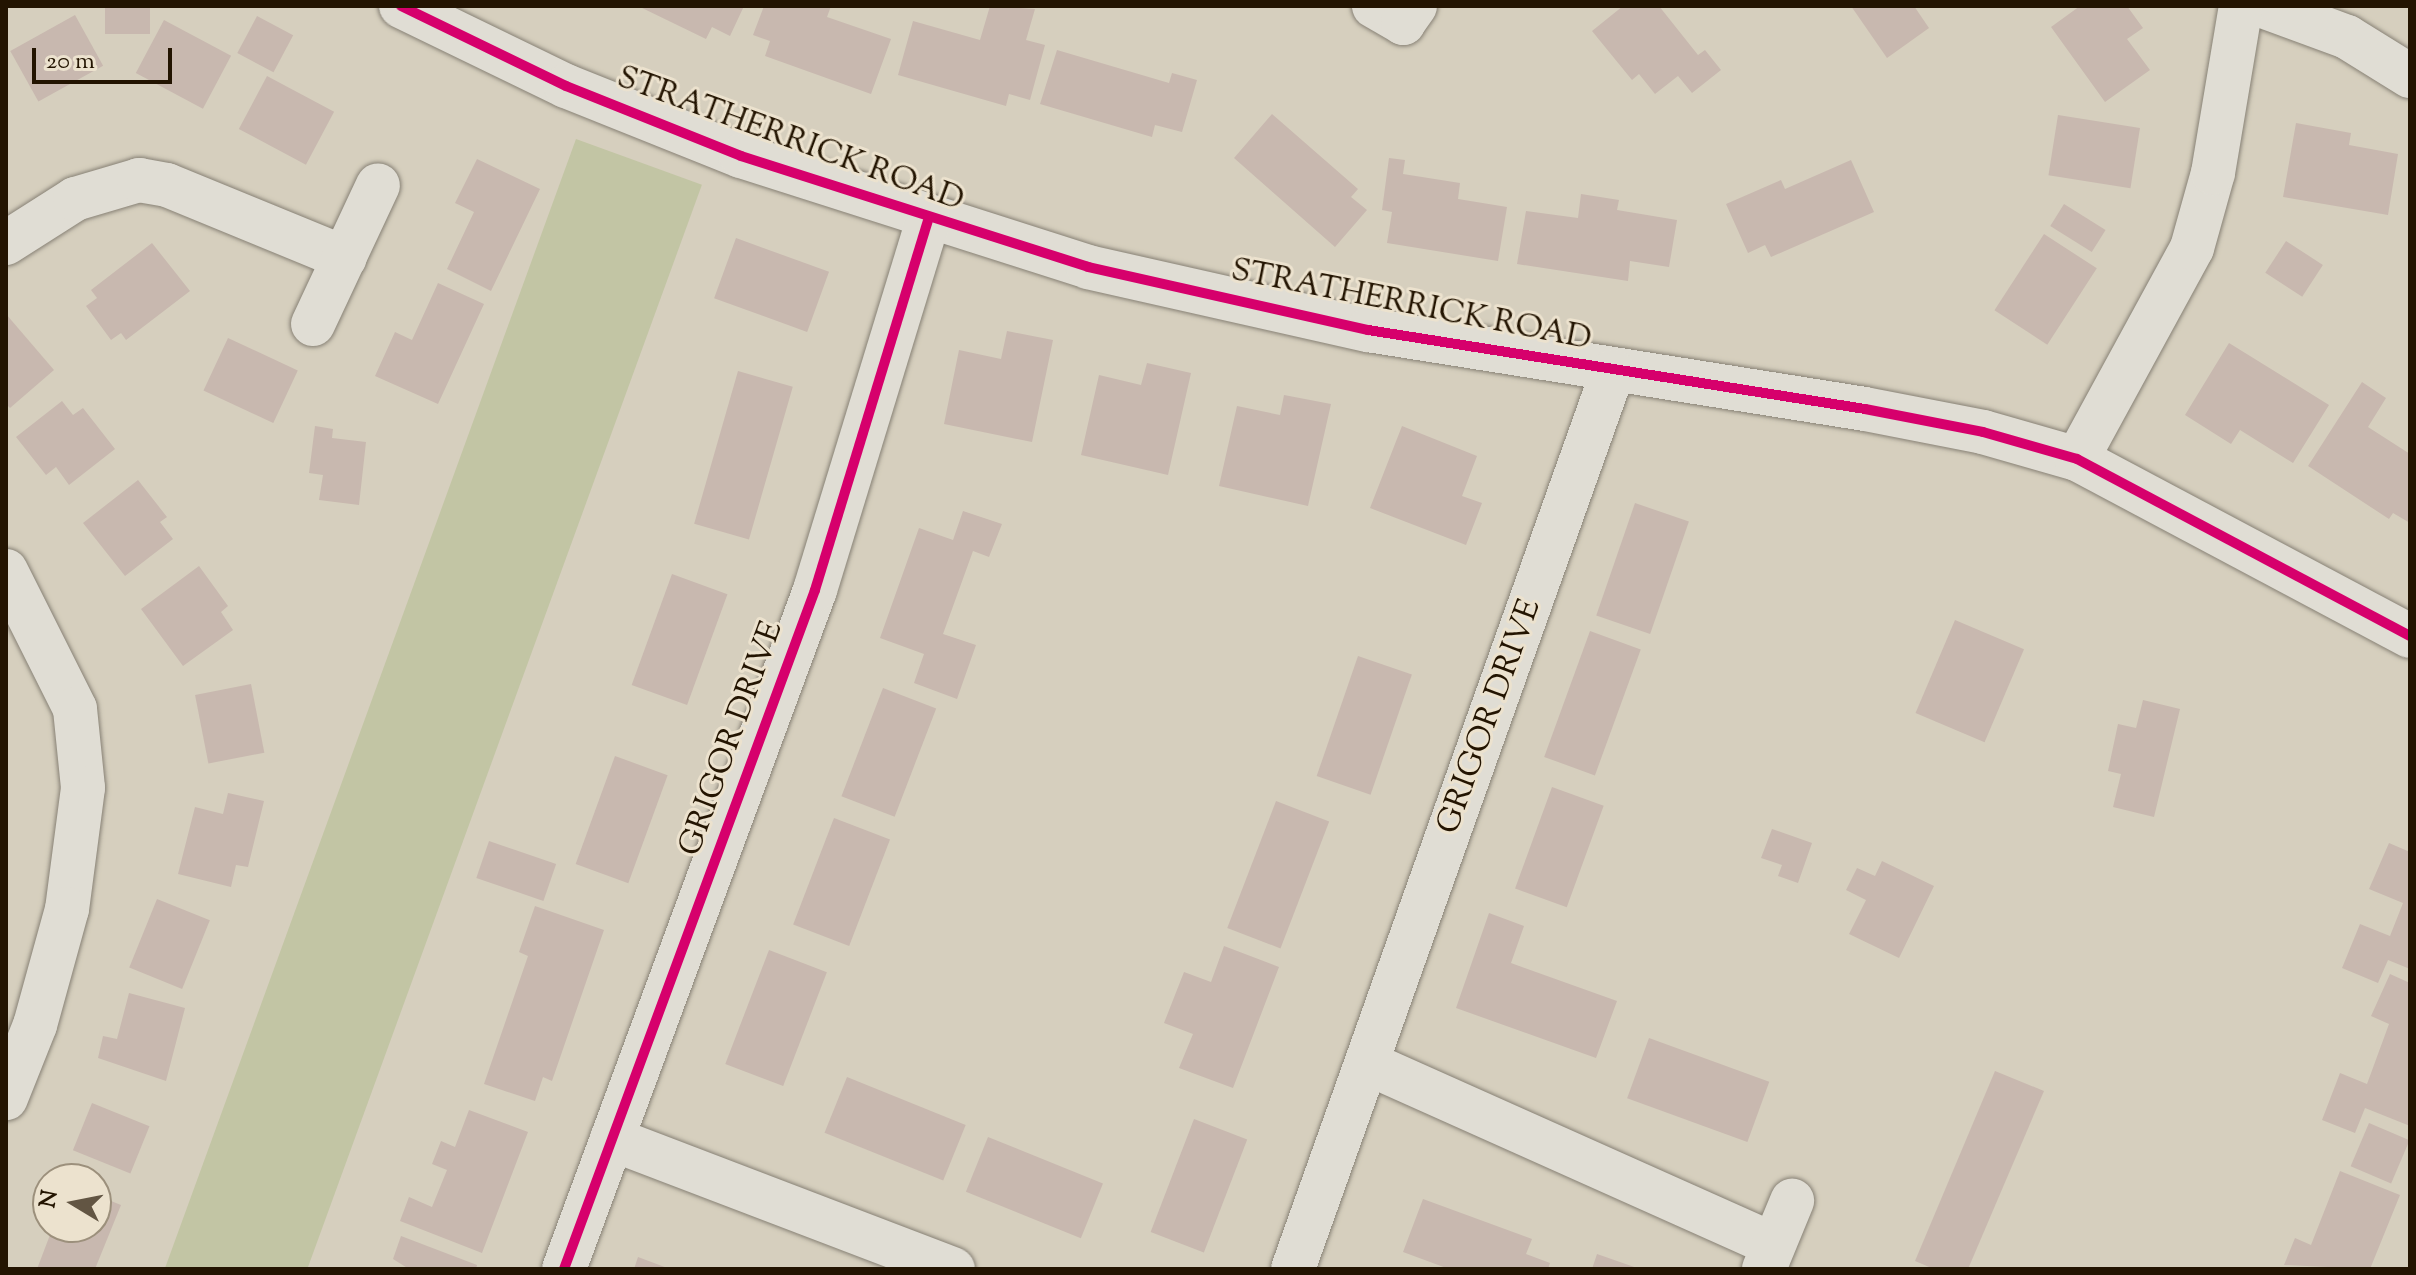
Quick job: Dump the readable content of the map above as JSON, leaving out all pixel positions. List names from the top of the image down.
{
  "streets": {
    "street": ["STRATHERRICK ROAD", "GRIGOR DRIVE"]
  },
  "crossings": [
    ["STRATHERRICK ROAD", "GRIGOR DRIVE"]
  ],
  "scale_bar": "20 m",
  "north": "left"
}
